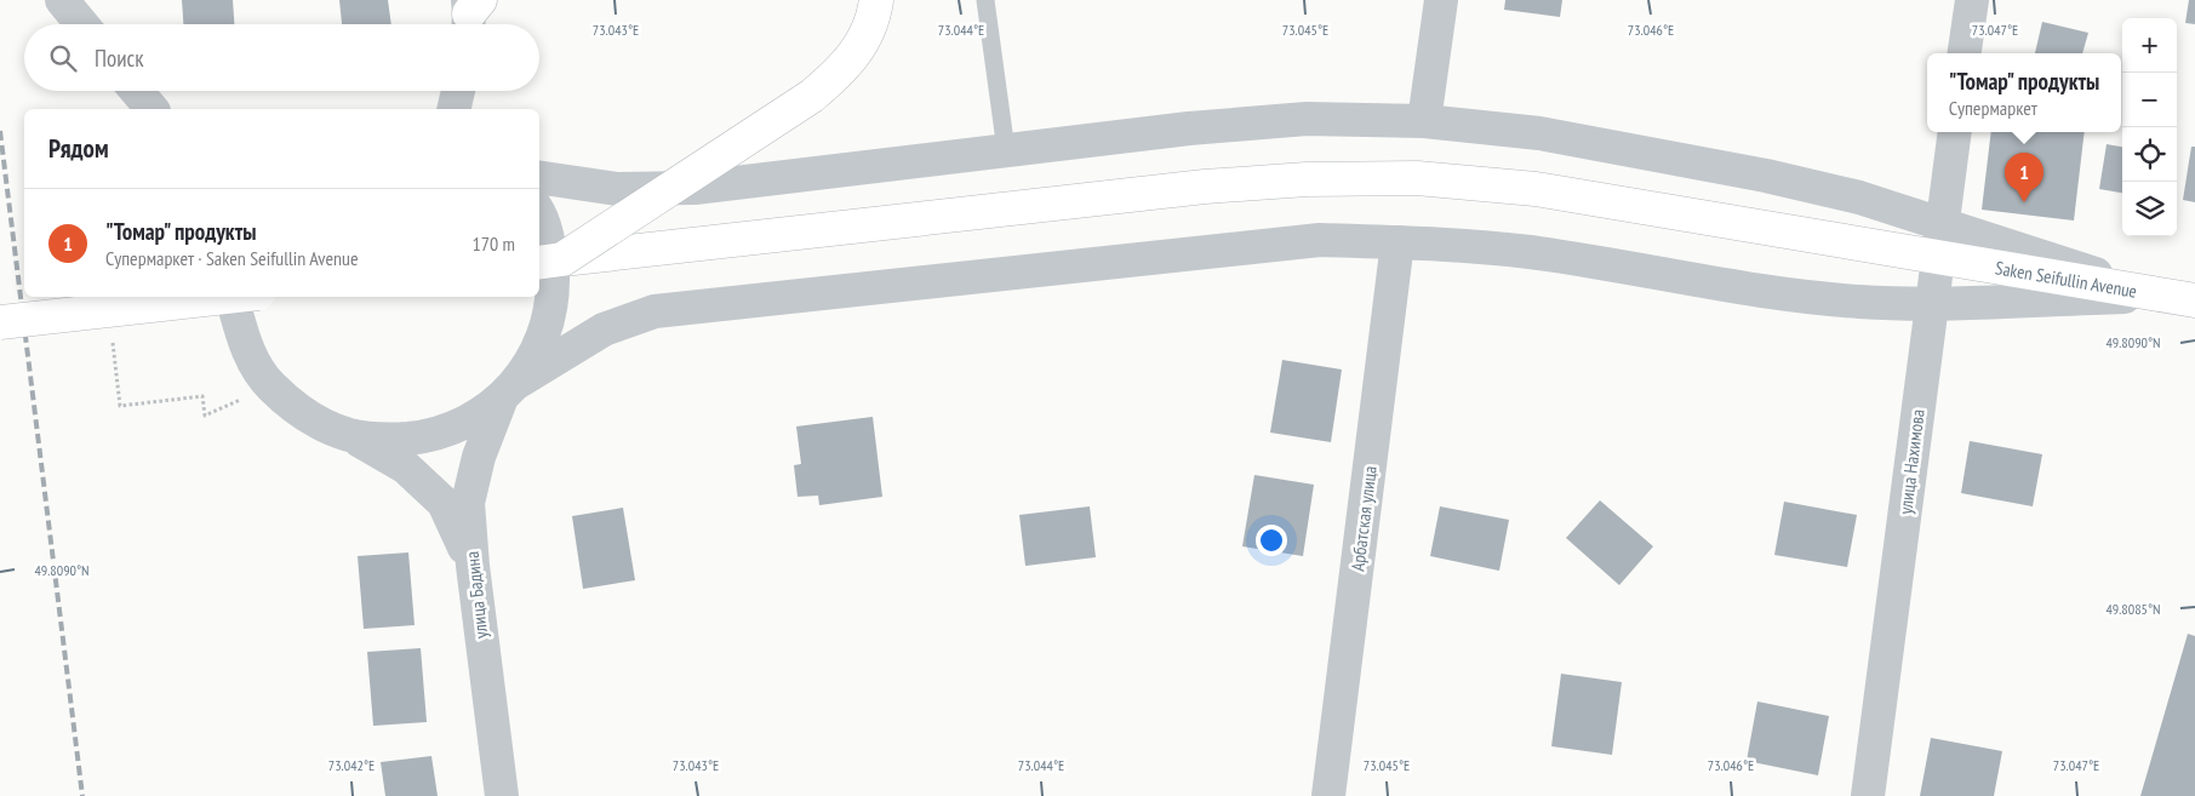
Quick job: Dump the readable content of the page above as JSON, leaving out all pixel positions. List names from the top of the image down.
{
  "streets": {
    "main road": ["Saken Seifullin Avenue"],
    "street": ["улица Нахимова", "Арбатская улица", "улица Бадина"]
  },
  "crossings": [
    ["Saken Seifullin Avenue", "улица Нахимова"]
  ],
  "page": {
    "map_buttons": ["+", "−"],
    "search": "Поиск",
    "popup": ["\"Томар\" продукты", "Супермаркет"],
    "heading": "Рядом",
    "pins": "1",
    "list": [
      {
        "mark": "1",
        "name": "\"Томар\" продукты",
        "note": "Супермаркет · Saken Seifullin Avenue",
        "value": "170 m"
      }
    ]
  },
  "coordinates": [
    "73.043°E",
    "73.044°E",
    "73.045°E",
    "73.046°E",
    "73.047°E",
    "49.8090°N",
    "49.8085°N",
    "73.042°E"
  ]
}
